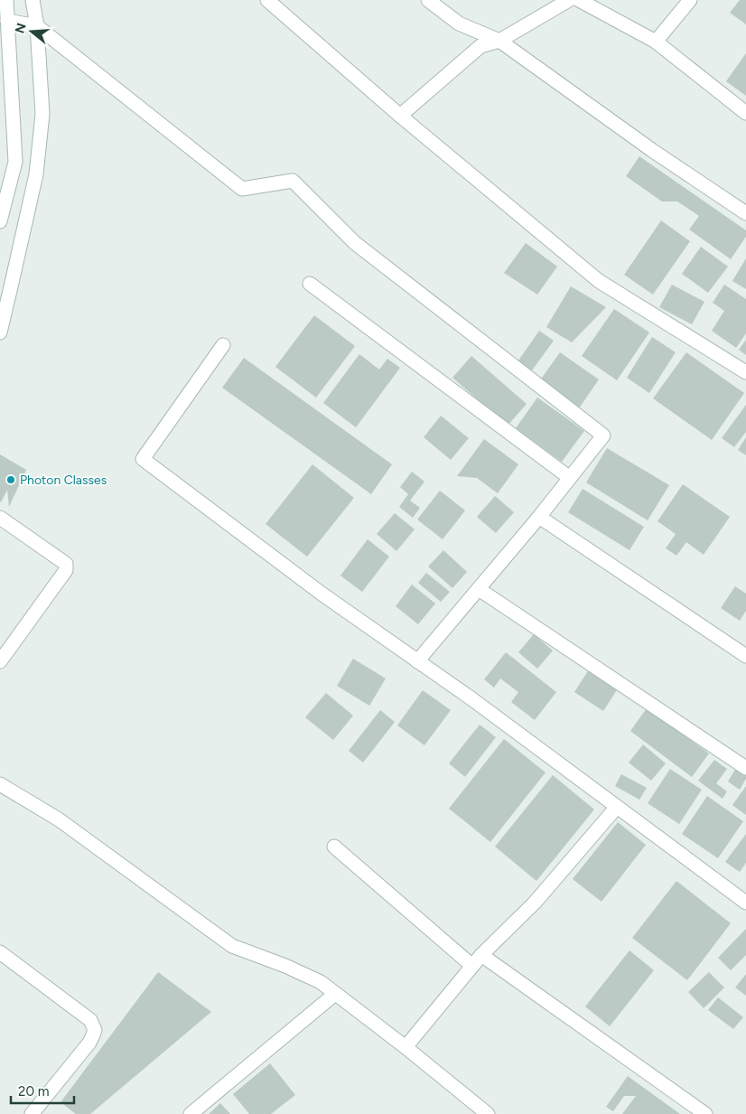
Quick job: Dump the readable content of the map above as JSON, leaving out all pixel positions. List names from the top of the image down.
{
  "places": ["Photon Classes"],
  "scale_bar": "20 m",
  "north": "left"
}
